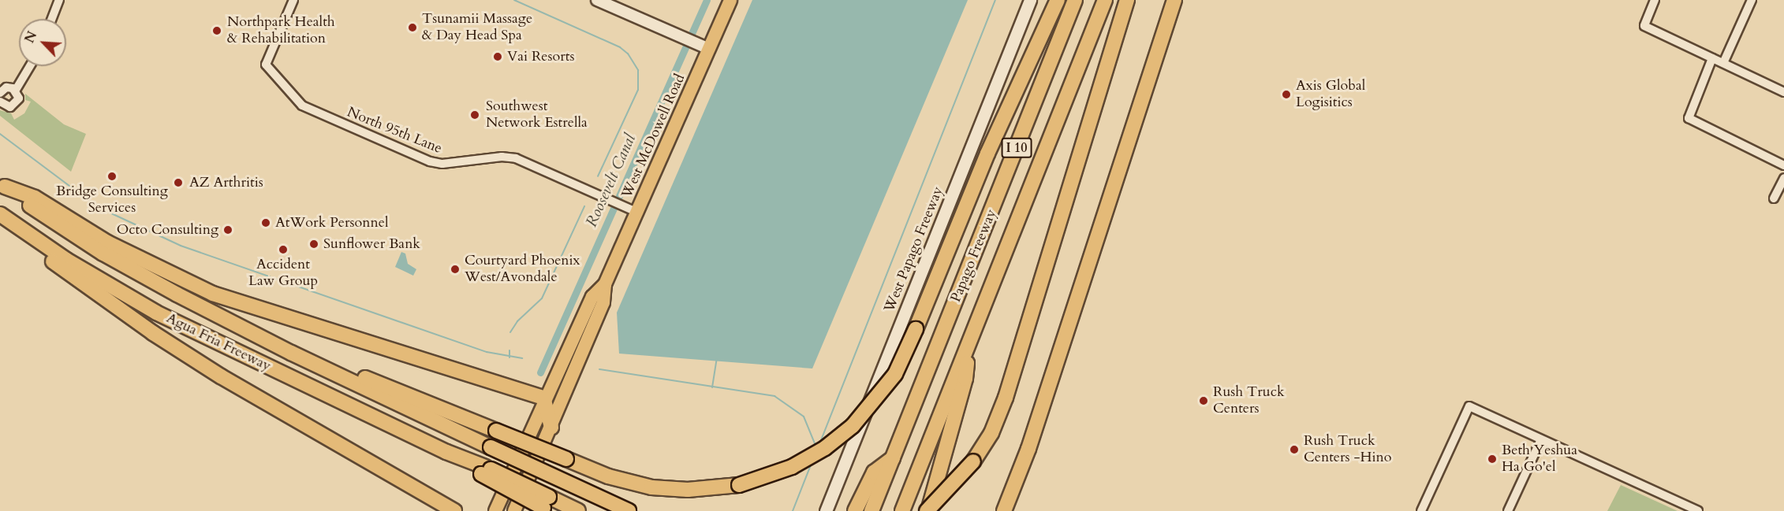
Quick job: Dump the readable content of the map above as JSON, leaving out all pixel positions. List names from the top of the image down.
{
  "streets": {
    "highway": ["I 10", "Papago Freeway", "Agua Fria Freeway"],
    "main road": ["West McDowell Road", "West Papago Freeway"],
    "street": ["North 95th Lane"]
  },
  "crossings": [
    ["North 95th Lane", "West McDowell Road"]
  ],
  "water": ["Roosevelt Canal"],
  "places": [
    "Tsunamii Massage & Day Head Spa",
    "Northpark Health & Rehabilitation",
    "Vai Resorts",
    "Axis Global Logisitics",
    "Southwest Network Estrella",
    "Bridge Consulting Services",
    "AZ Arthritis",
    "AtWork Personnel",
    "Octo Consulting",
    "Sunflower Bank",
    "Accident Law Group",
    "Courtyard Phoenix West/Avondale",
    "Rush Truck Centers",
    "Rush Truck Centers -Hino",
    "Beth Yeshua Ha Go'el"
  ],
  "north": "top left"
}
